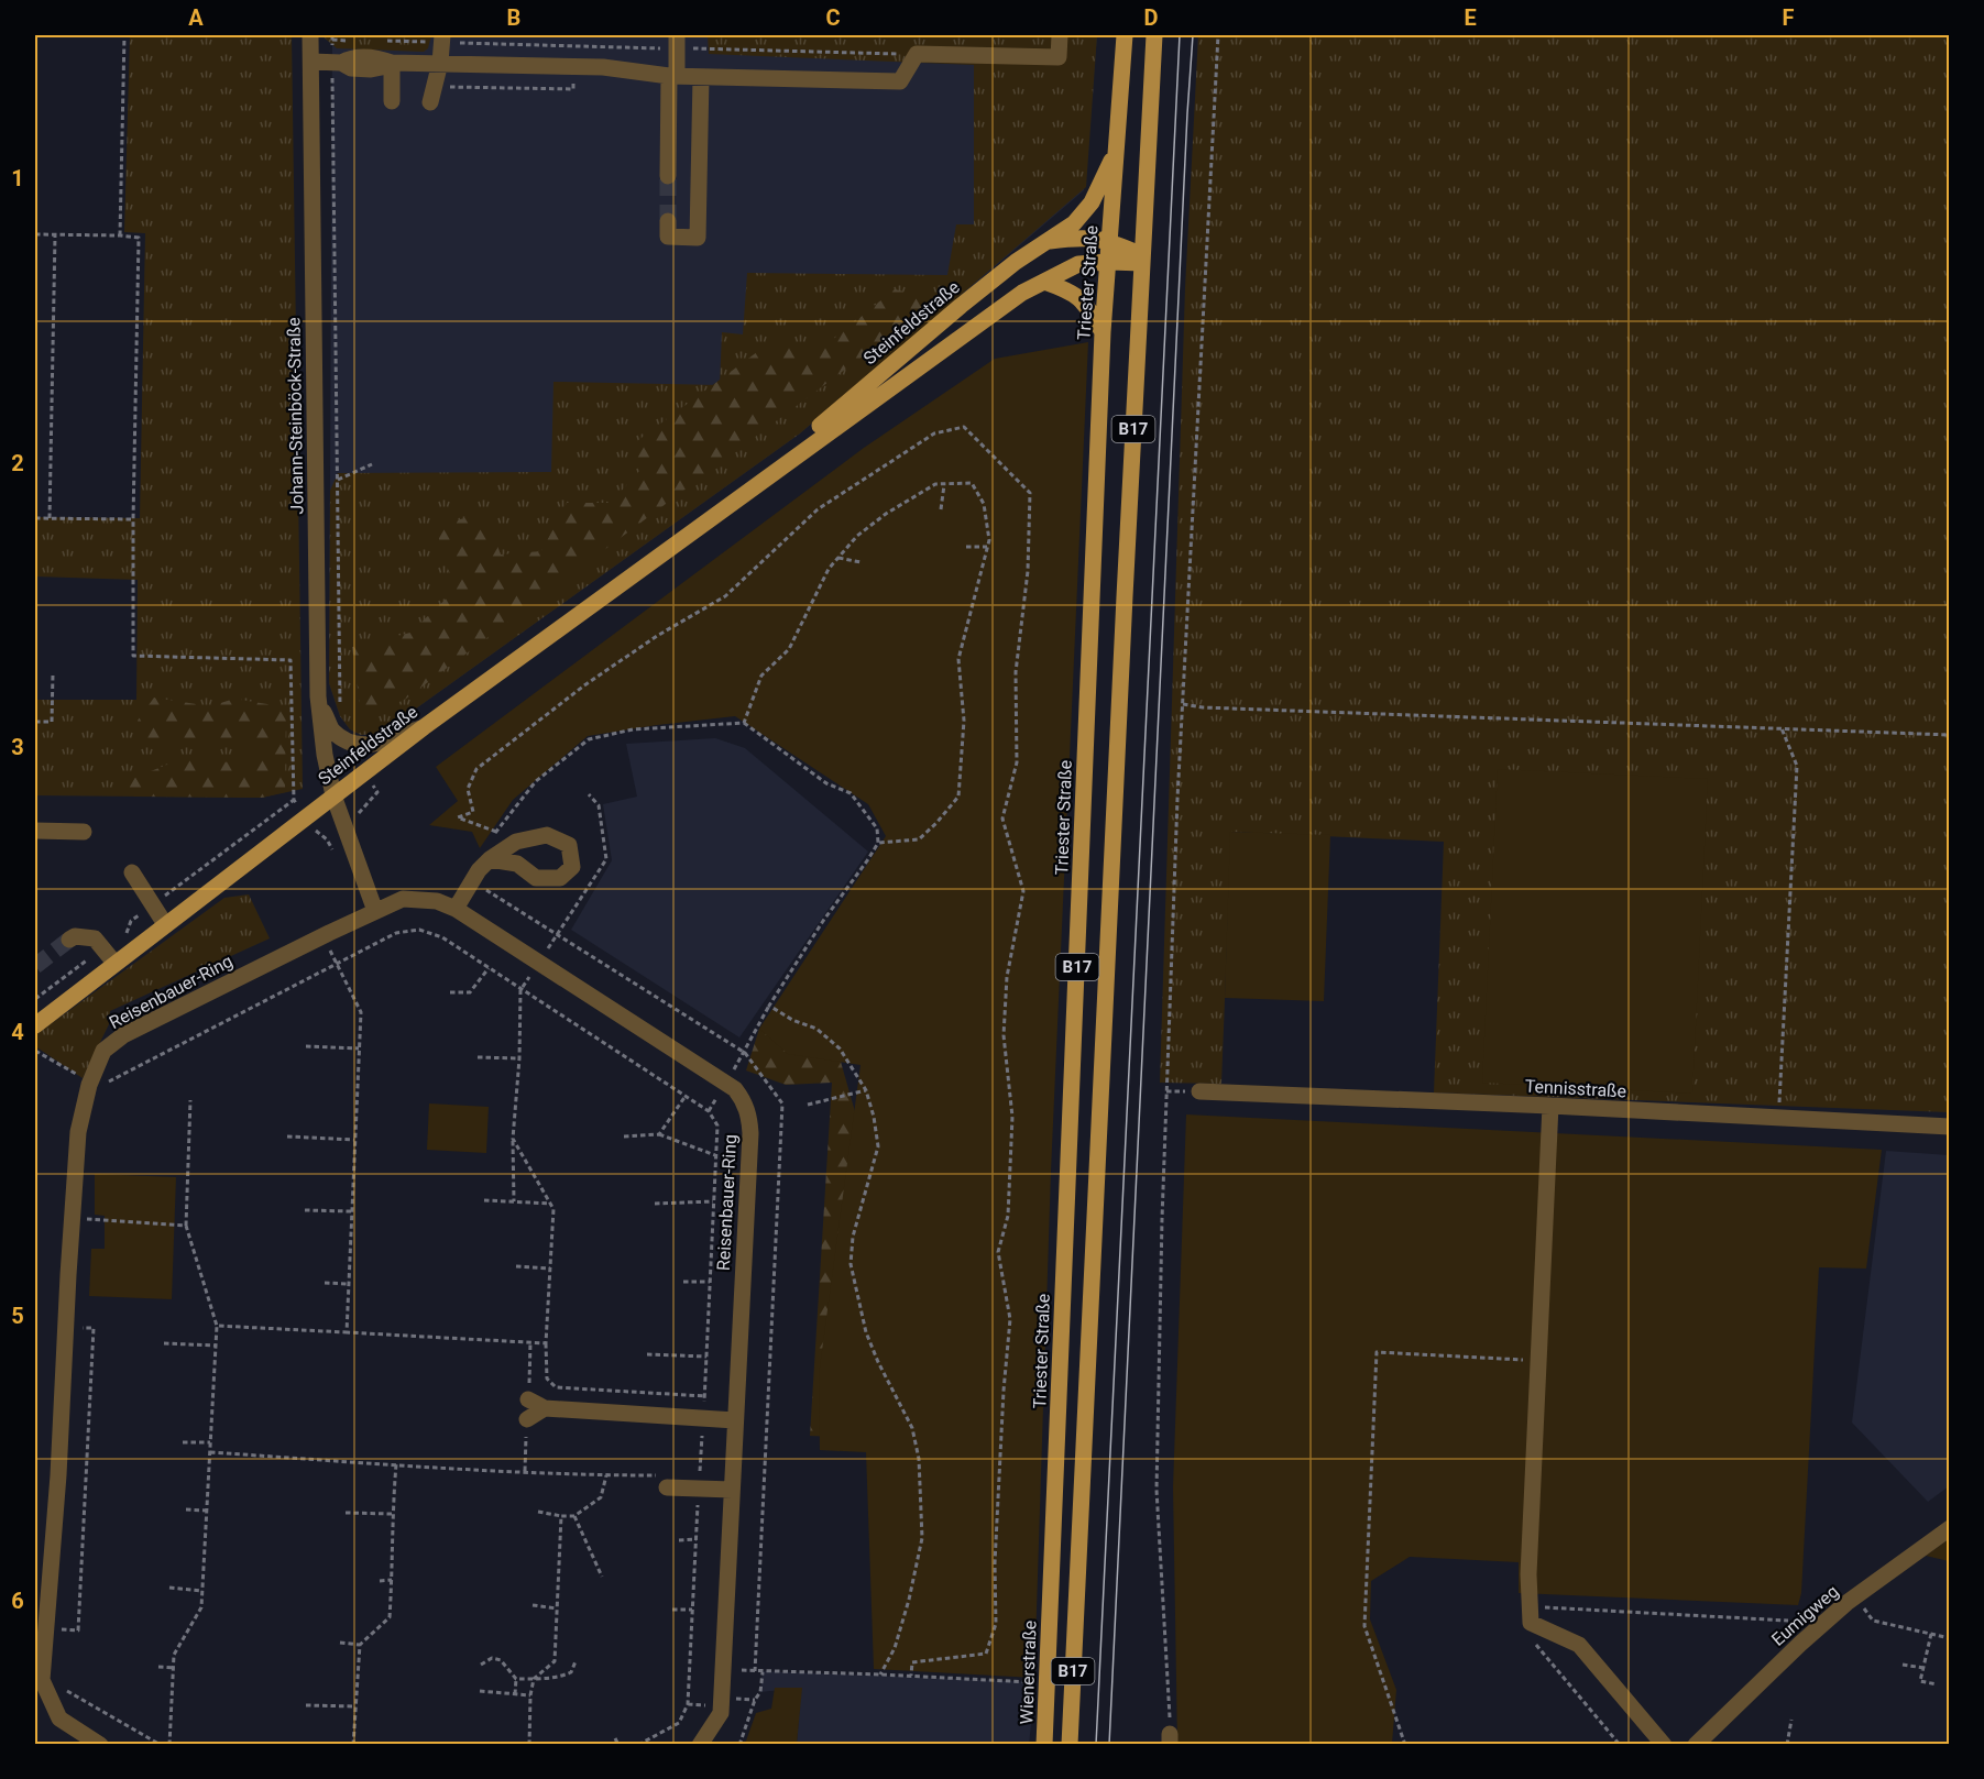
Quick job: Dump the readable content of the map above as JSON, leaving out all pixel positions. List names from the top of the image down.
{
  "streets": {
    "main road": [
      "Triester Straße",
      "Steinfeldstraße",
      "B17",
      "Wienerstraße"
    ],
    "street": [
      "Johann-Steinböck-Straße",
      "Reisenbauer-Ring",
      "Tennisstraße",
      "Eumigweg"
    ]
  },
  "crossings": [
    ["Triester Straße", "Steinfeldstraße"],
    ["Triester Straße", "Wienerstraße"],
    ["Steinfeldstraße", "Johann-Steinböck-Straße"],
    ["Steinfeldstraße", "B17"]
  ],
  "grid": {
    "columns": [
      "A",
      "B",
      "C",
      "D",
      "E",
      "F"
    ],
    "rows": [
      "1",
      "2",
      "3",
      "4",
      "5",
      "6"
    ]
  }
}
